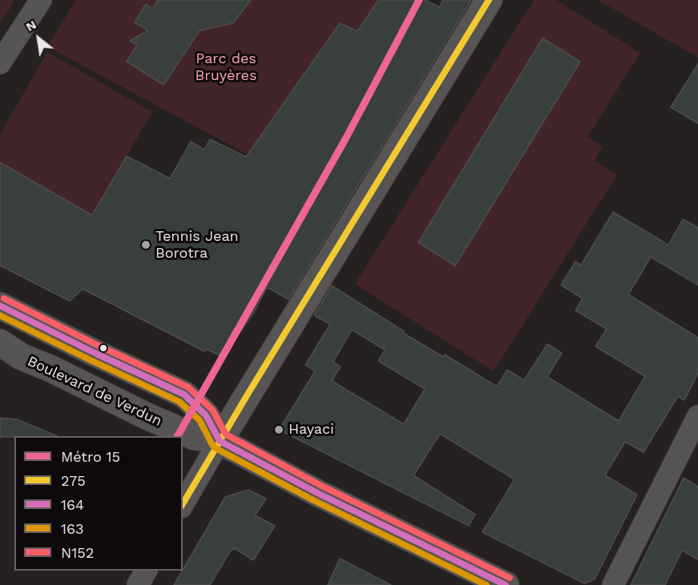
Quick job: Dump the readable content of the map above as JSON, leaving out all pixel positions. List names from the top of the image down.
{
  "streets": {
    "main road": ["Boulevard de Verdun"]
  },
  "parks": ["Parc des Bruyères"],
  "places": ["Tennis Jean Borotra", "Hayaci"],
  "lines": [
    "metro line 15",
    "transit line 275",
    "transit line N152",
    "transit line 164",
    "transit line 163"
  ],
  "legend": [
    "Métro 15",
    "275",
    "164",
    "163",
    "N152"
  ],
  "north": "top left"
}
